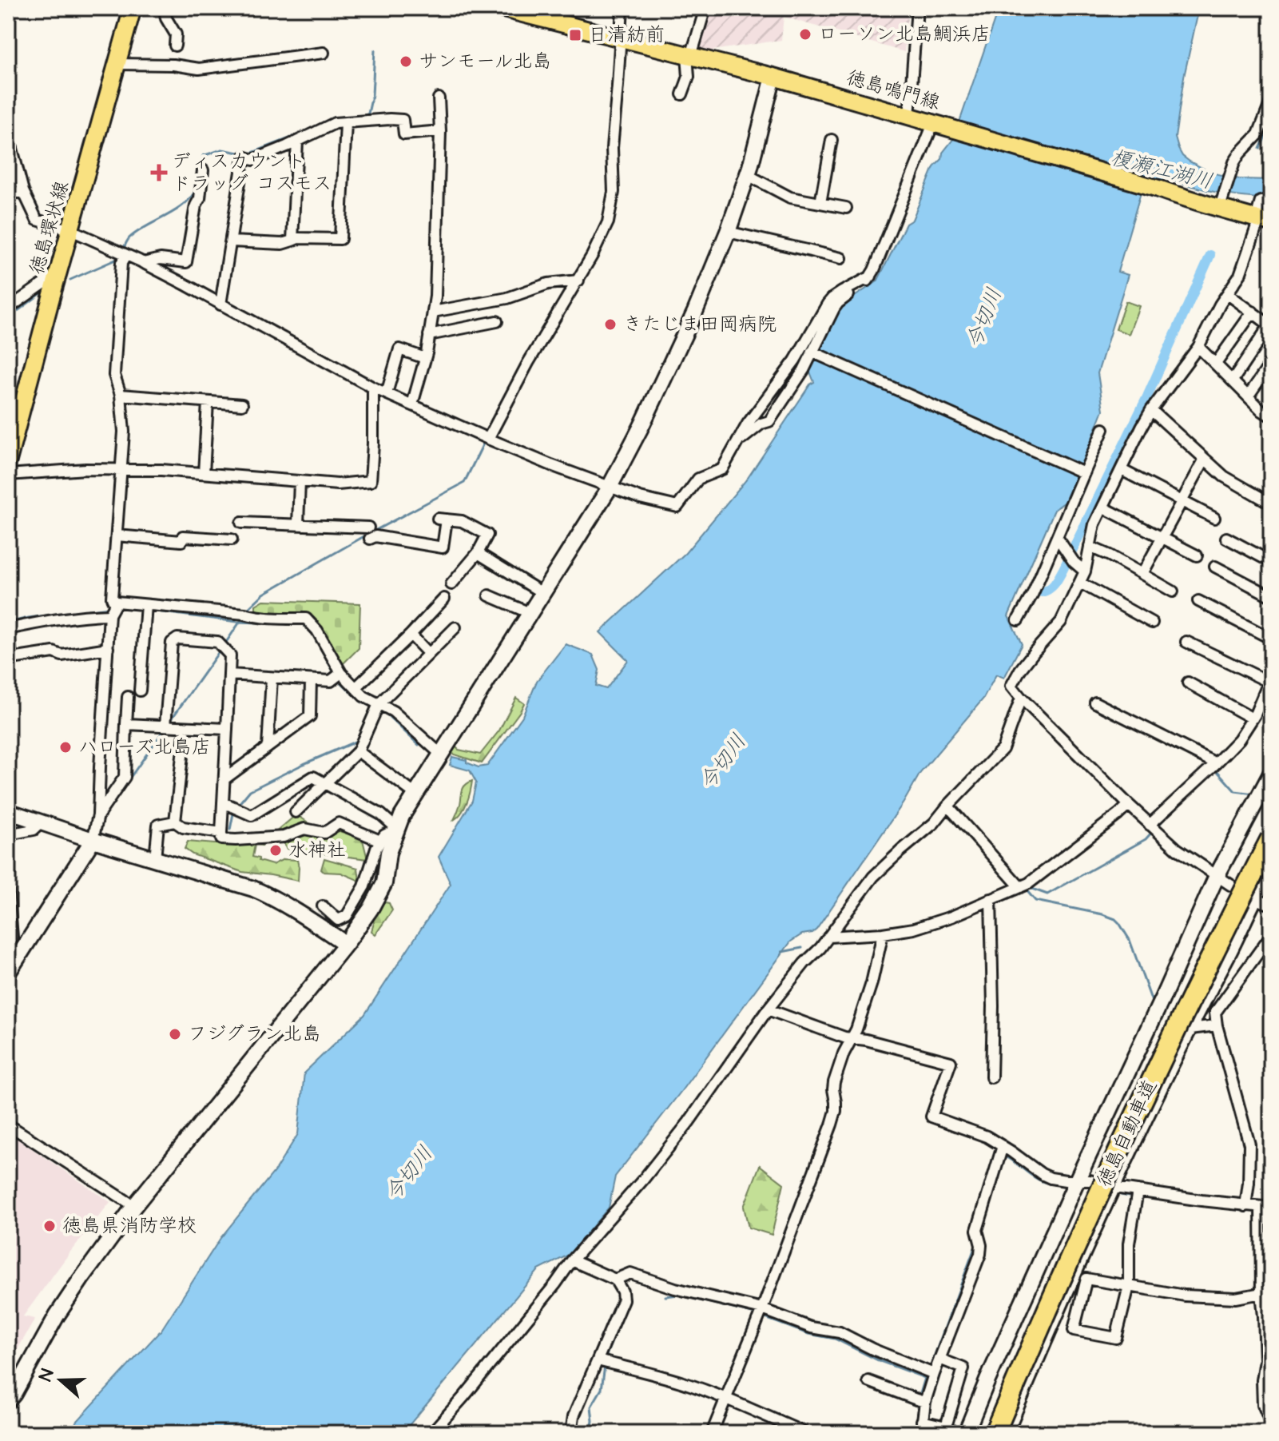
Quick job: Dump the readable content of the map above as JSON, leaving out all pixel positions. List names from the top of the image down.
{
  "streets": {
    "highway": ["徳島自動車道"],
    "main road": ["徳島鳴門線", "徳島環状線"]
  },
  "water": ["榎瀬江湖川", "今切川"],
  "places": {
    "other": [
      "ローソン北島鯛浜店",
      "サンモール北島",
      "きたじま田岡病院",
      "ハローズ北島店",
      "水神社",
      "フジグラン北島",
      "徳島県消防学校"
    ],
    "transit": ["日清紡前"],
    "health": ["ディスカウント ドラッグ コスモス"]
  },
  "north": "left"
}
